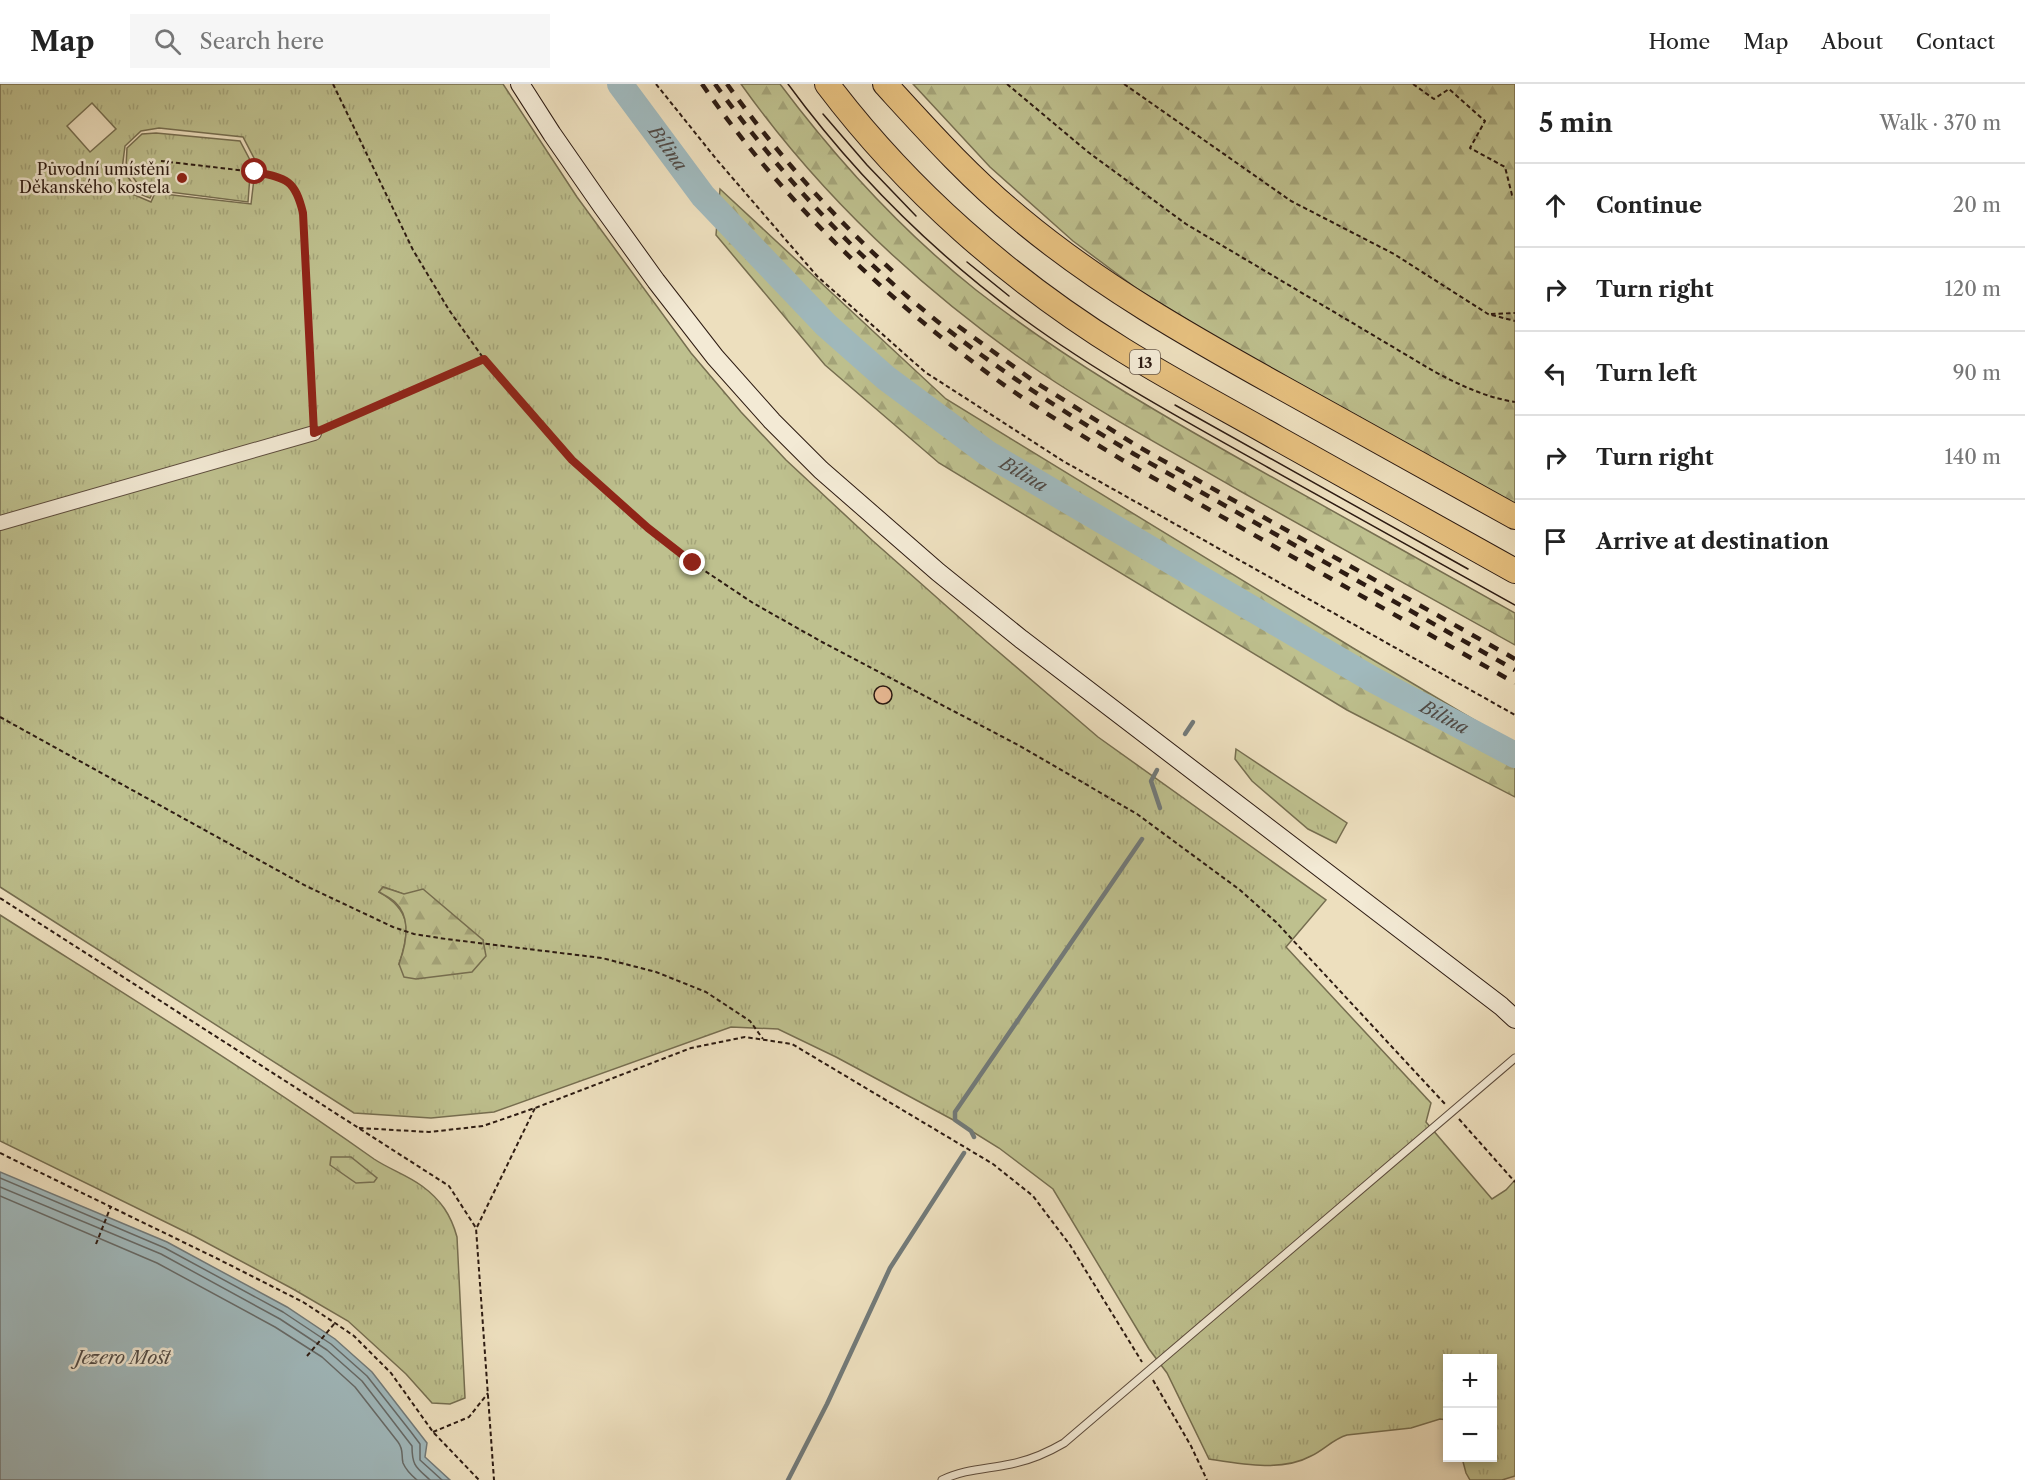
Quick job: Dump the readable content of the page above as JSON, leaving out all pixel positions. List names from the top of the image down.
{
  "streets": {
    "highway": ["13"]
  },
  "water": ["Bílina", "Jezero Most"],
  "places": ["Původní umístění Děkanského kostela"],
  "page": {
    "header": "Map",
    "search": "Search here",
    "nav": [
      "Home",
      "Map",
      "About",
      "Contact"
    ],
    "heading": ["5 min", "Walk · 370 m"],
    "list": [
      ["Continue", "20 m"],
      ["Turn right", "120 m"],
      ["Turn left", "90 m"],
      ["Turn right", "140 m"],
      "Arrive at destination"
    ],
    "map_buttons": ["+", "−"]
  }
}
